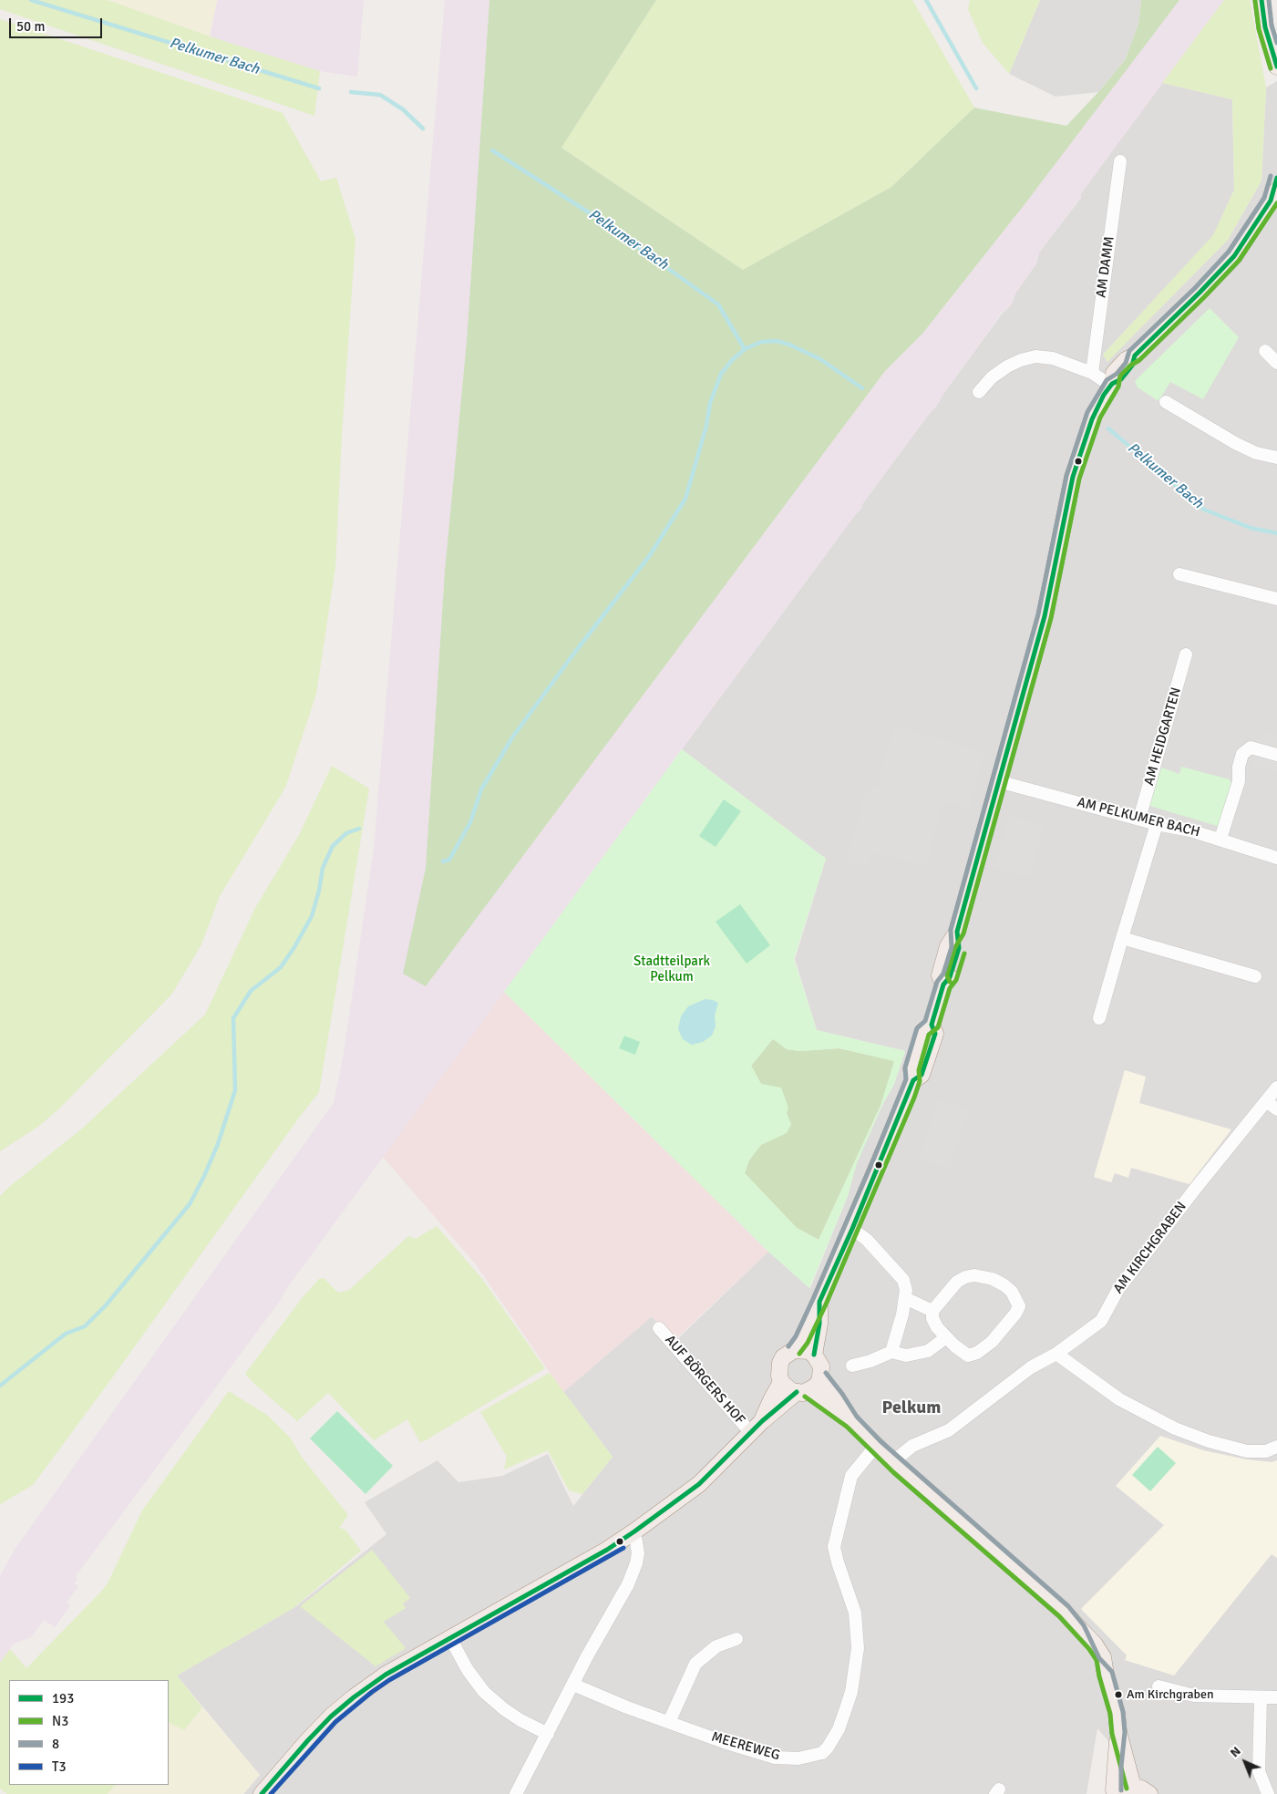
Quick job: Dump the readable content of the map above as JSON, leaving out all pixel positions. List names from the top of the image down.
{
  "streets": {
    "street": [
      "AM DAMM",
      "AM HEIDGARTEN",
      "AM PELKUMER BACH",
      "AM KIRCHGRABEN",
      "AUF BÖRGERS HOF",
      "MEEREWEG"
    ]
  },
  "crossings": [
    ["AM HEIDGARTEN", "AM PELKUMER BACH"]
  ],
  "districts": ["Pelkum"],
  "water": ["Pelkumer Bach"],
  "parks": ["Stadtteilpark Pelkum"],
  "places": ["Am Kirchgraben"],
  "lines": [
    "transit line 193",
    "transit line 8",
    "transit line N3",
    "transit line T3"
  ],
  "legend": [
    "193",
    "N3",
    "8",
    "T3"
  ],
  "scale_bar": "50 m",
  "north": "top left"
}
